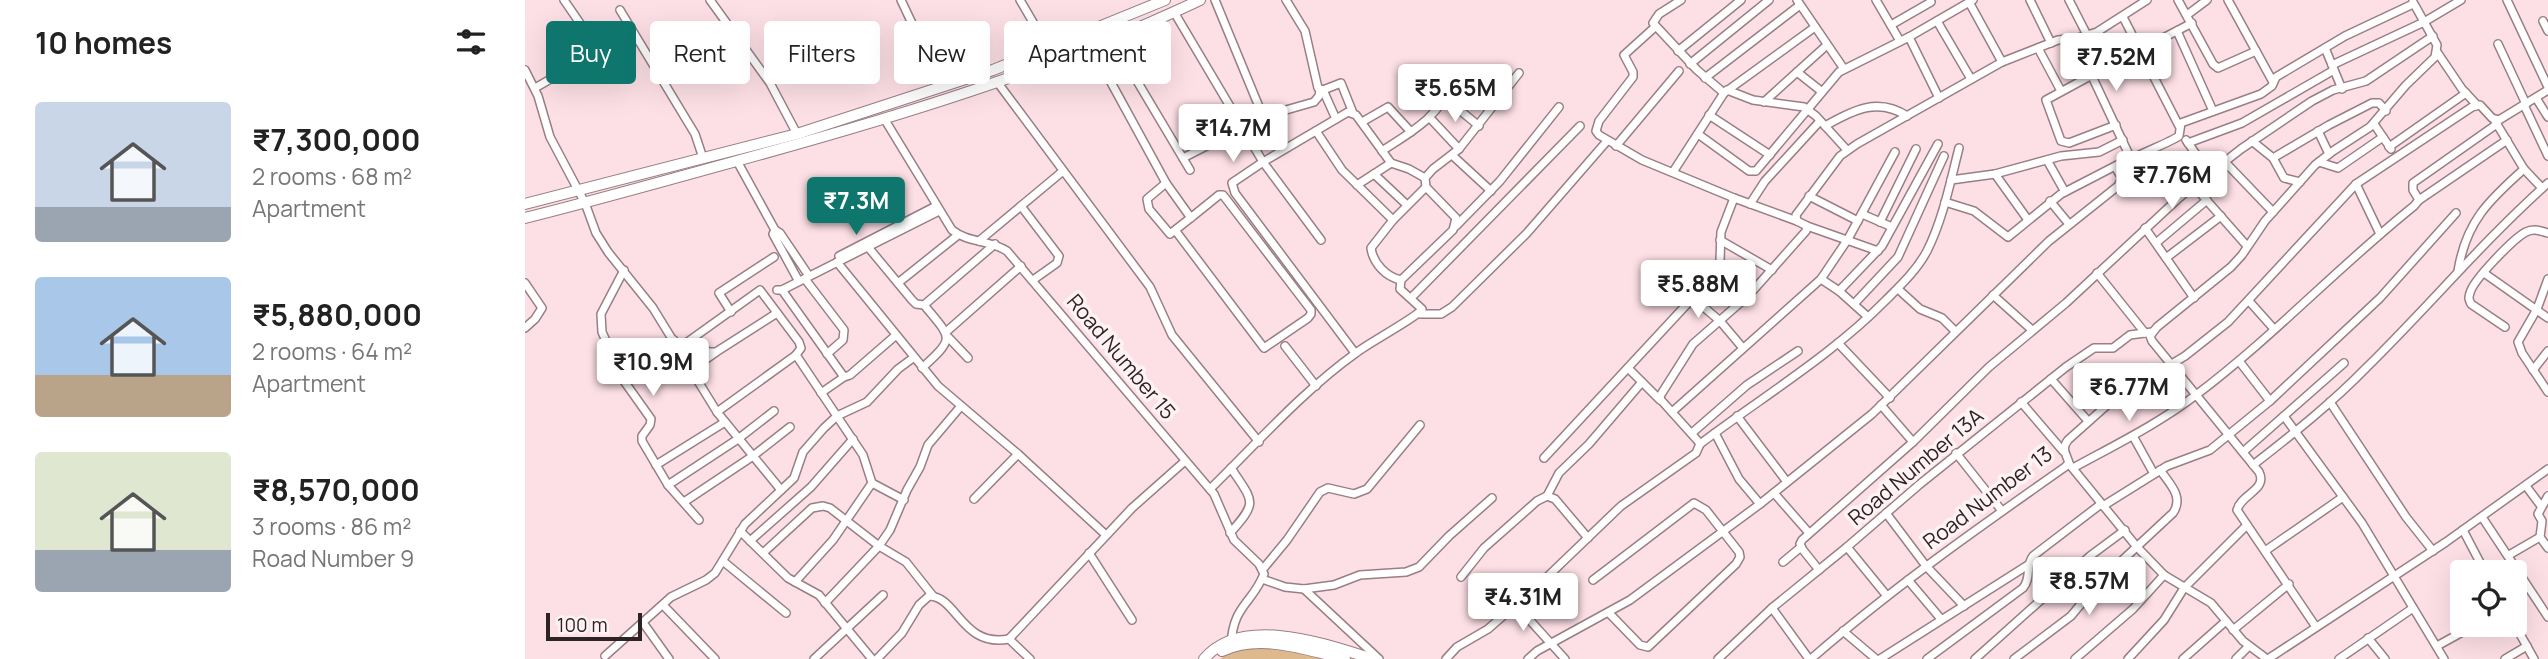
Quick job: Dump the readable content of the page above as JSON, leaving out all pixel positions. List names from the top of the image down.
{
  "streets": {
    "street": ["Road Number 15", "Road Number 13A", "Road Number 13"]
  },
  "scale_bar": "100 m",
  "page": {
    "heading": "10 homes",
    "chip": [
      "Buy",
      "Rent",
      "Filters",
      "New",
      "Apartment"
    ],
    "price": [
      "₹7.52M",
      "₹5.65M",
      "₹14.7M",
      "₹7.76M",
      "₹7.3M",
      "₹5.88M",
      "₹10.9M",
      "₹6.77M",
      "₹8.57M",
      "₹4.31M"
    ],
    "list": [
      {
        "name": "₹7,300,000",
        "note": "2 rooms · 68 m² · Apartment"
      },
      {
        "name": "₹5,880,000",
        "note": "2 rooms · 64 m² · Apartment"
      },
      {
        "name": "₹8,570,000",
        "note": "3 rooms · 86 m² · Road Number 9"
      }
    ],
    "scale": "100 m"
  }
}
